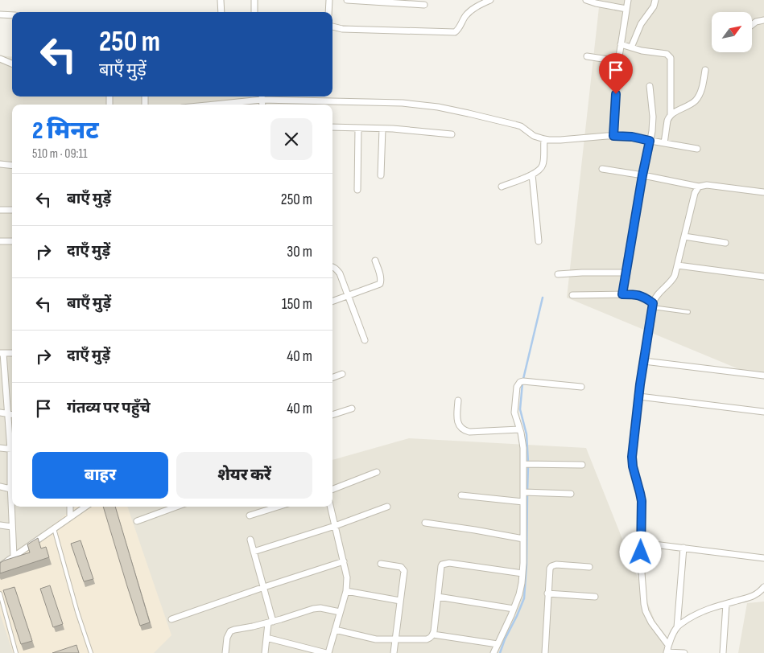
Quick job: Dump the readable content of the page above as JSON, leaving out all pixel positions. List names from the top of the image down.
{
  "north": "top right",
  "page": {
    "turn": ["250 m", "बाएँ मुड़ें"],
    "heading": ["2 मिनट", "510 m · 09:11"],
    "list": [
      {
        "name": "बाएँ मुड़ें",
        "value": "250 m"
      },
      {
        "name": "दाएँ मुड़ें",
        "value": "30 m"
      },
      {
        "name": "बाएँ मुड़ें",
        "value": "150 m"
      },
      {
        "name": "दाएँ मुड़ें",
        "value": "40 m"
      },
      {
        "name": "गंतव्य पर पहुँचे",
        "value": "40 m"
      }
    ],
    "buttons": ["बाहर", "शेयर करें"]
  }
}
